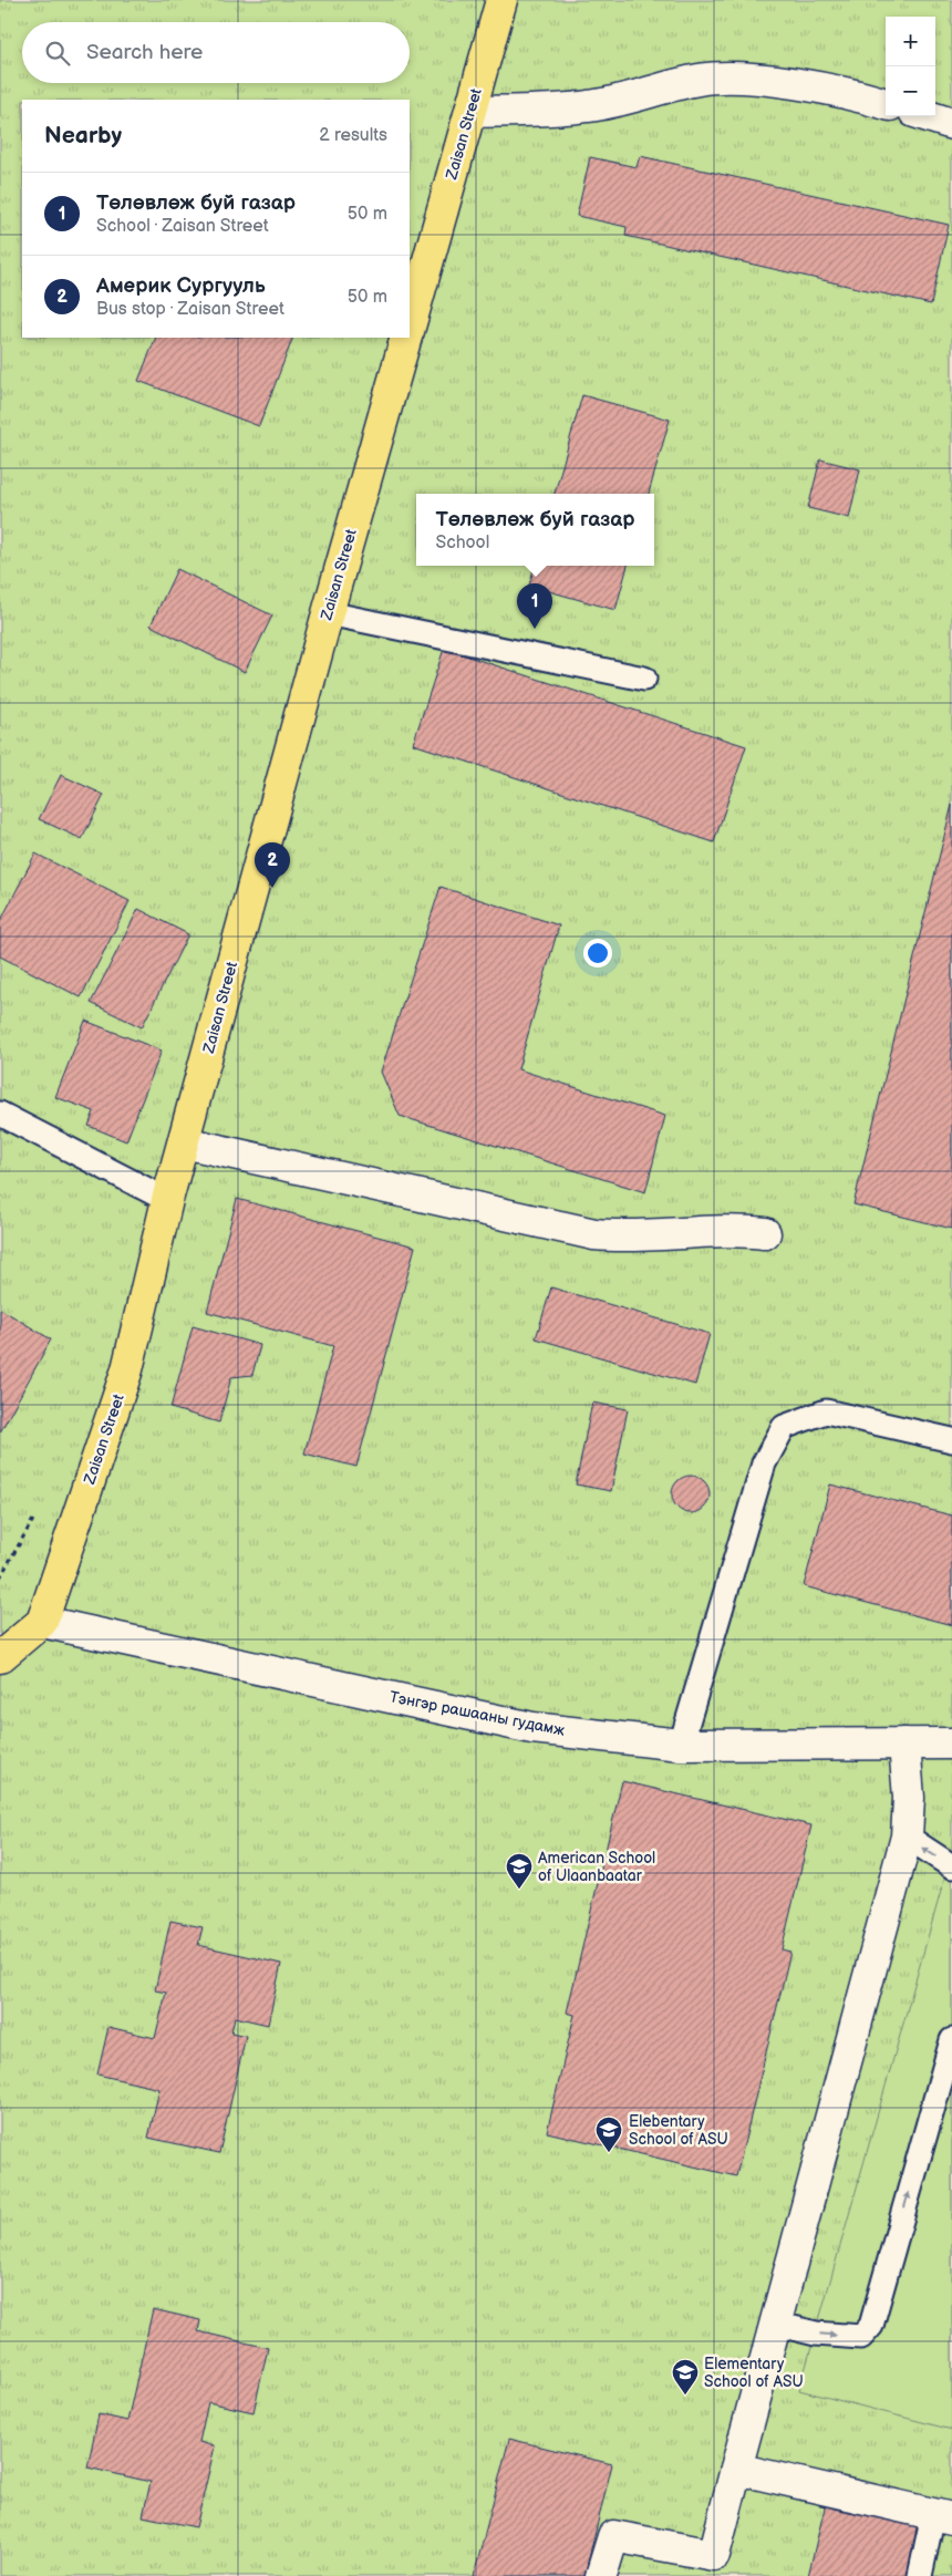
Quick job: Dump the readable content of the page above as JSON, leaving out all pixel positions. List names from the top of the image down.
{
  "streets": {
    "main road": ["Zaisan Street"],
    "street": ["Тэнгэр рашааны гудамж"]
  },
  "crossings": [
    ["Zaisan Street", "Тэнгэр рашааны гудамж"]
  ],
  "places": {
    "school or university": ["American School of Ulaanbaatar", "Elebentary School of ASU", "Elementary School of ASU"]
  },
  "page": {
    "map_buttons": ["+", "−"],
    "search": "Search here",
    "heading": ["Nearby", "2 results"],
    "list": [
      {
        "mark": "1",
        "name": "Төлөвлөж буй газар",
        "note": "School · Zaisan Street",
        "value": "50 m"
      },
      {
        "mark": "2",
        "name": "Америк Cургууль",
        "note": "Bus stop · Zaisan Street",
        "value": "50 m"
      }
    ],
    "popup": ["Төлөвлөж буй газар", "School"],
    "pins": ["1", "2"]
  }
}
